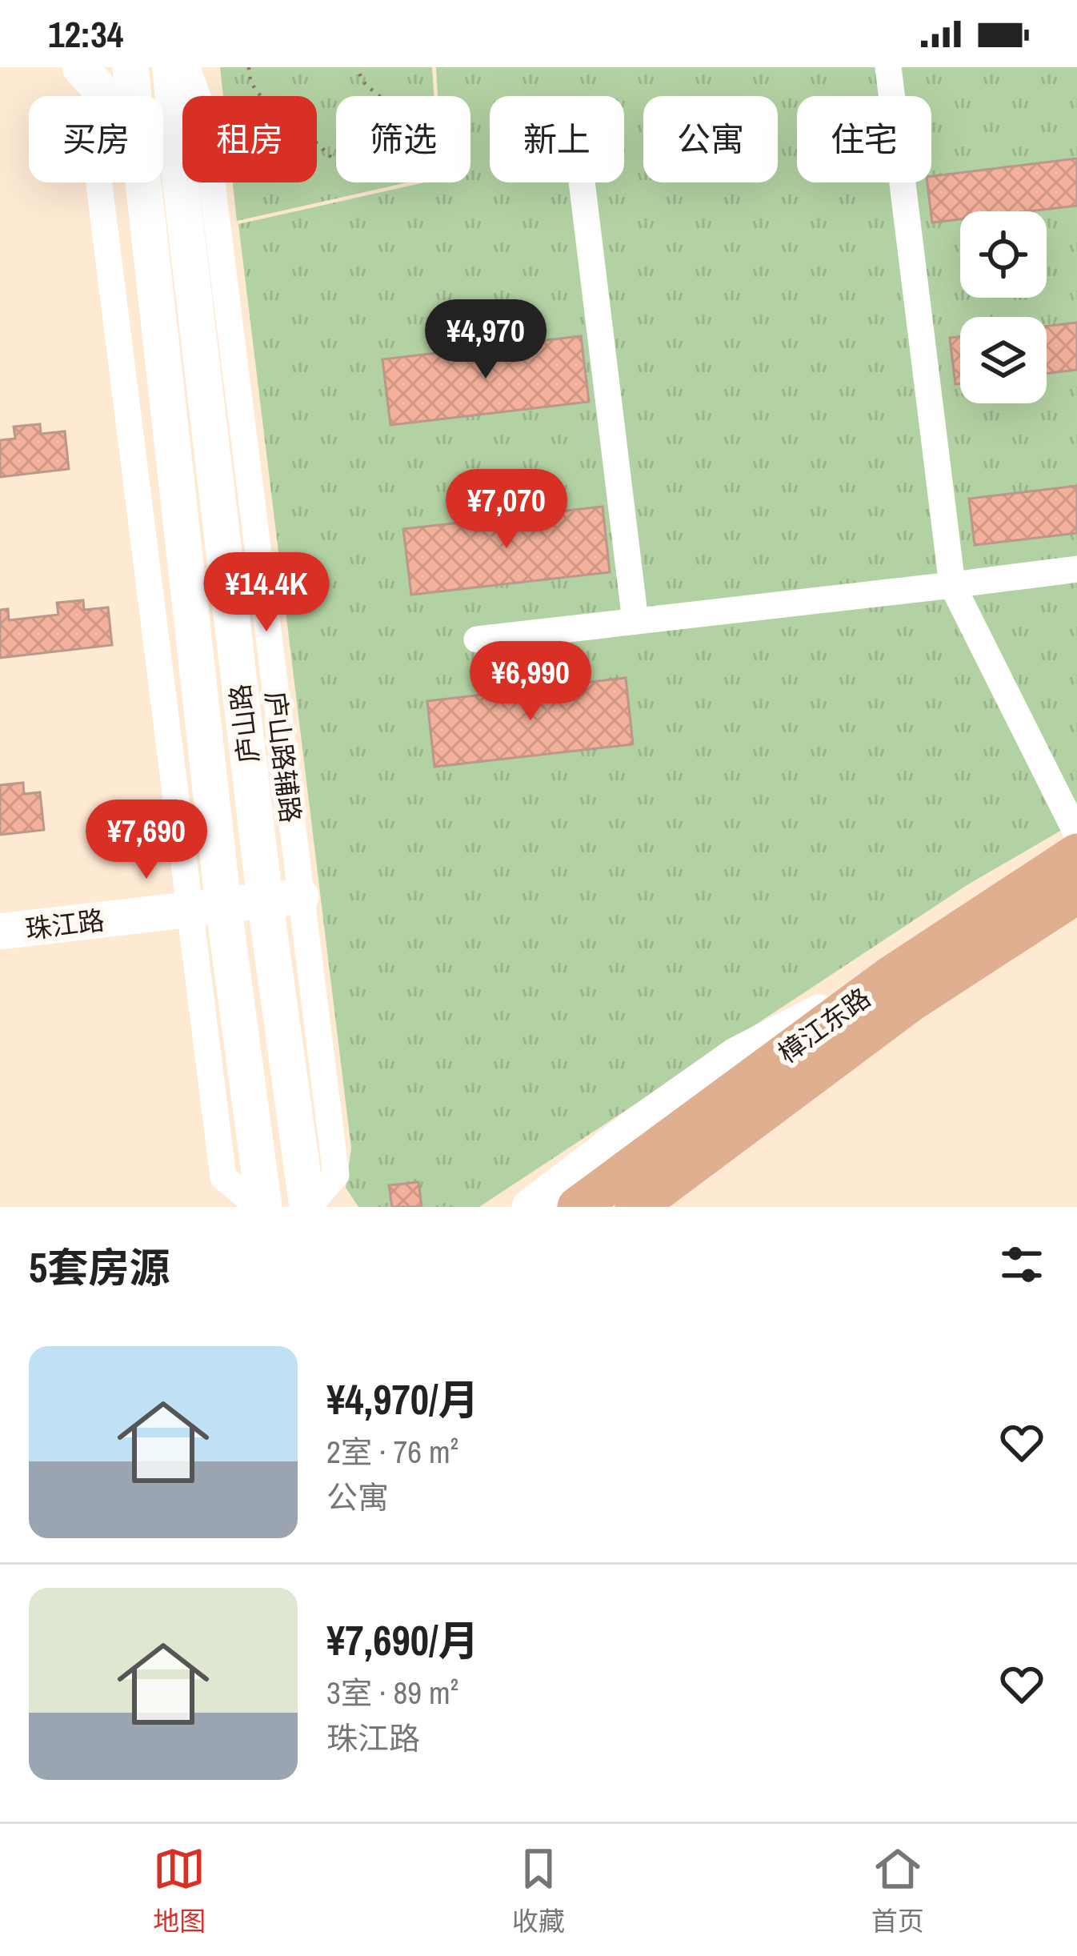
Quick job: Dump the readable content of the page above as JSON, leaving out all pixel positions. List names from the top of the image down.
{
  "streets": {
    "main road": ["庐山路", "珠江路", "樟江东路"],
    "street": ["庐山路辅路"]
  },
  "crossings": [
    ["庐山路", "庐山路辅路"],
    ["庐山路", "珠江路"],
    ["庐山路辅路", "珠江路"]
  ],
  "page": {
    "status": "12:34",
    "chip": [
      "买房",
      "租房",
      "筛选",
      "新上",
      "公寓",
      "住宅"
    ],
    "price": [
      "¥4,970",
      "¥7,070",
      "¥14.4K",
      "¥6,990",
      "¥7,690"
    ],
    "heading": "5套房源",
    "list": [
      {
        "name": "¥4,970/月",
        "note": "2室 · 76 m² · 公寓"
      },
      {
        "name": "¥7,690/月",
        "note": "3室 · 89 m² · 珠江路"
      }
    ],
    "tabs": ["地图", "收藏", "首页"]
  }
}
